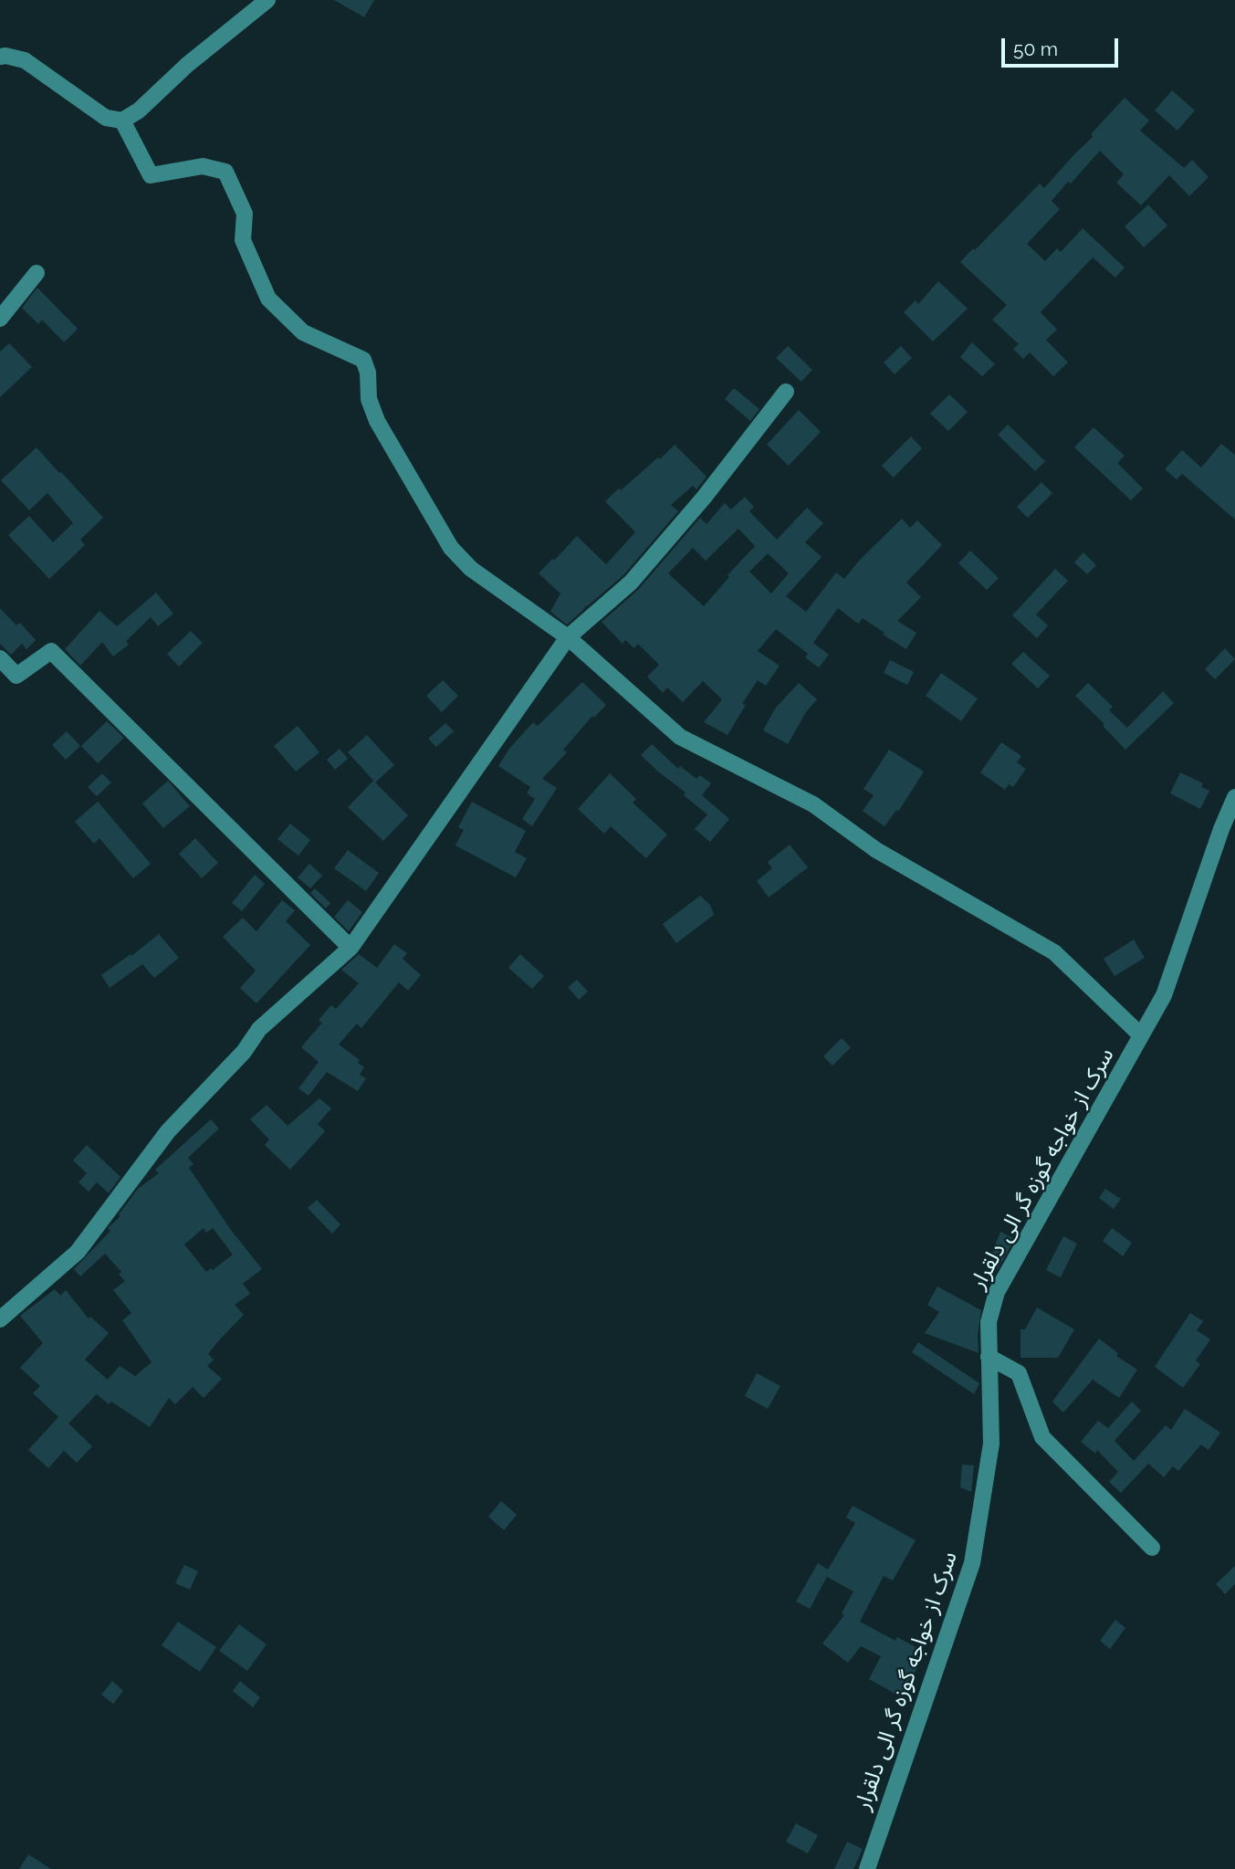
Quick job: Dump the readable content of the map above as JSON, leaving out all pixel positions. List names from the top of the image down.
{
  "streets": {
    "street": ["سرک از خواجه گوزه گر الی دلقرار"]
  },
  "scale_bar": "50 m"
}
